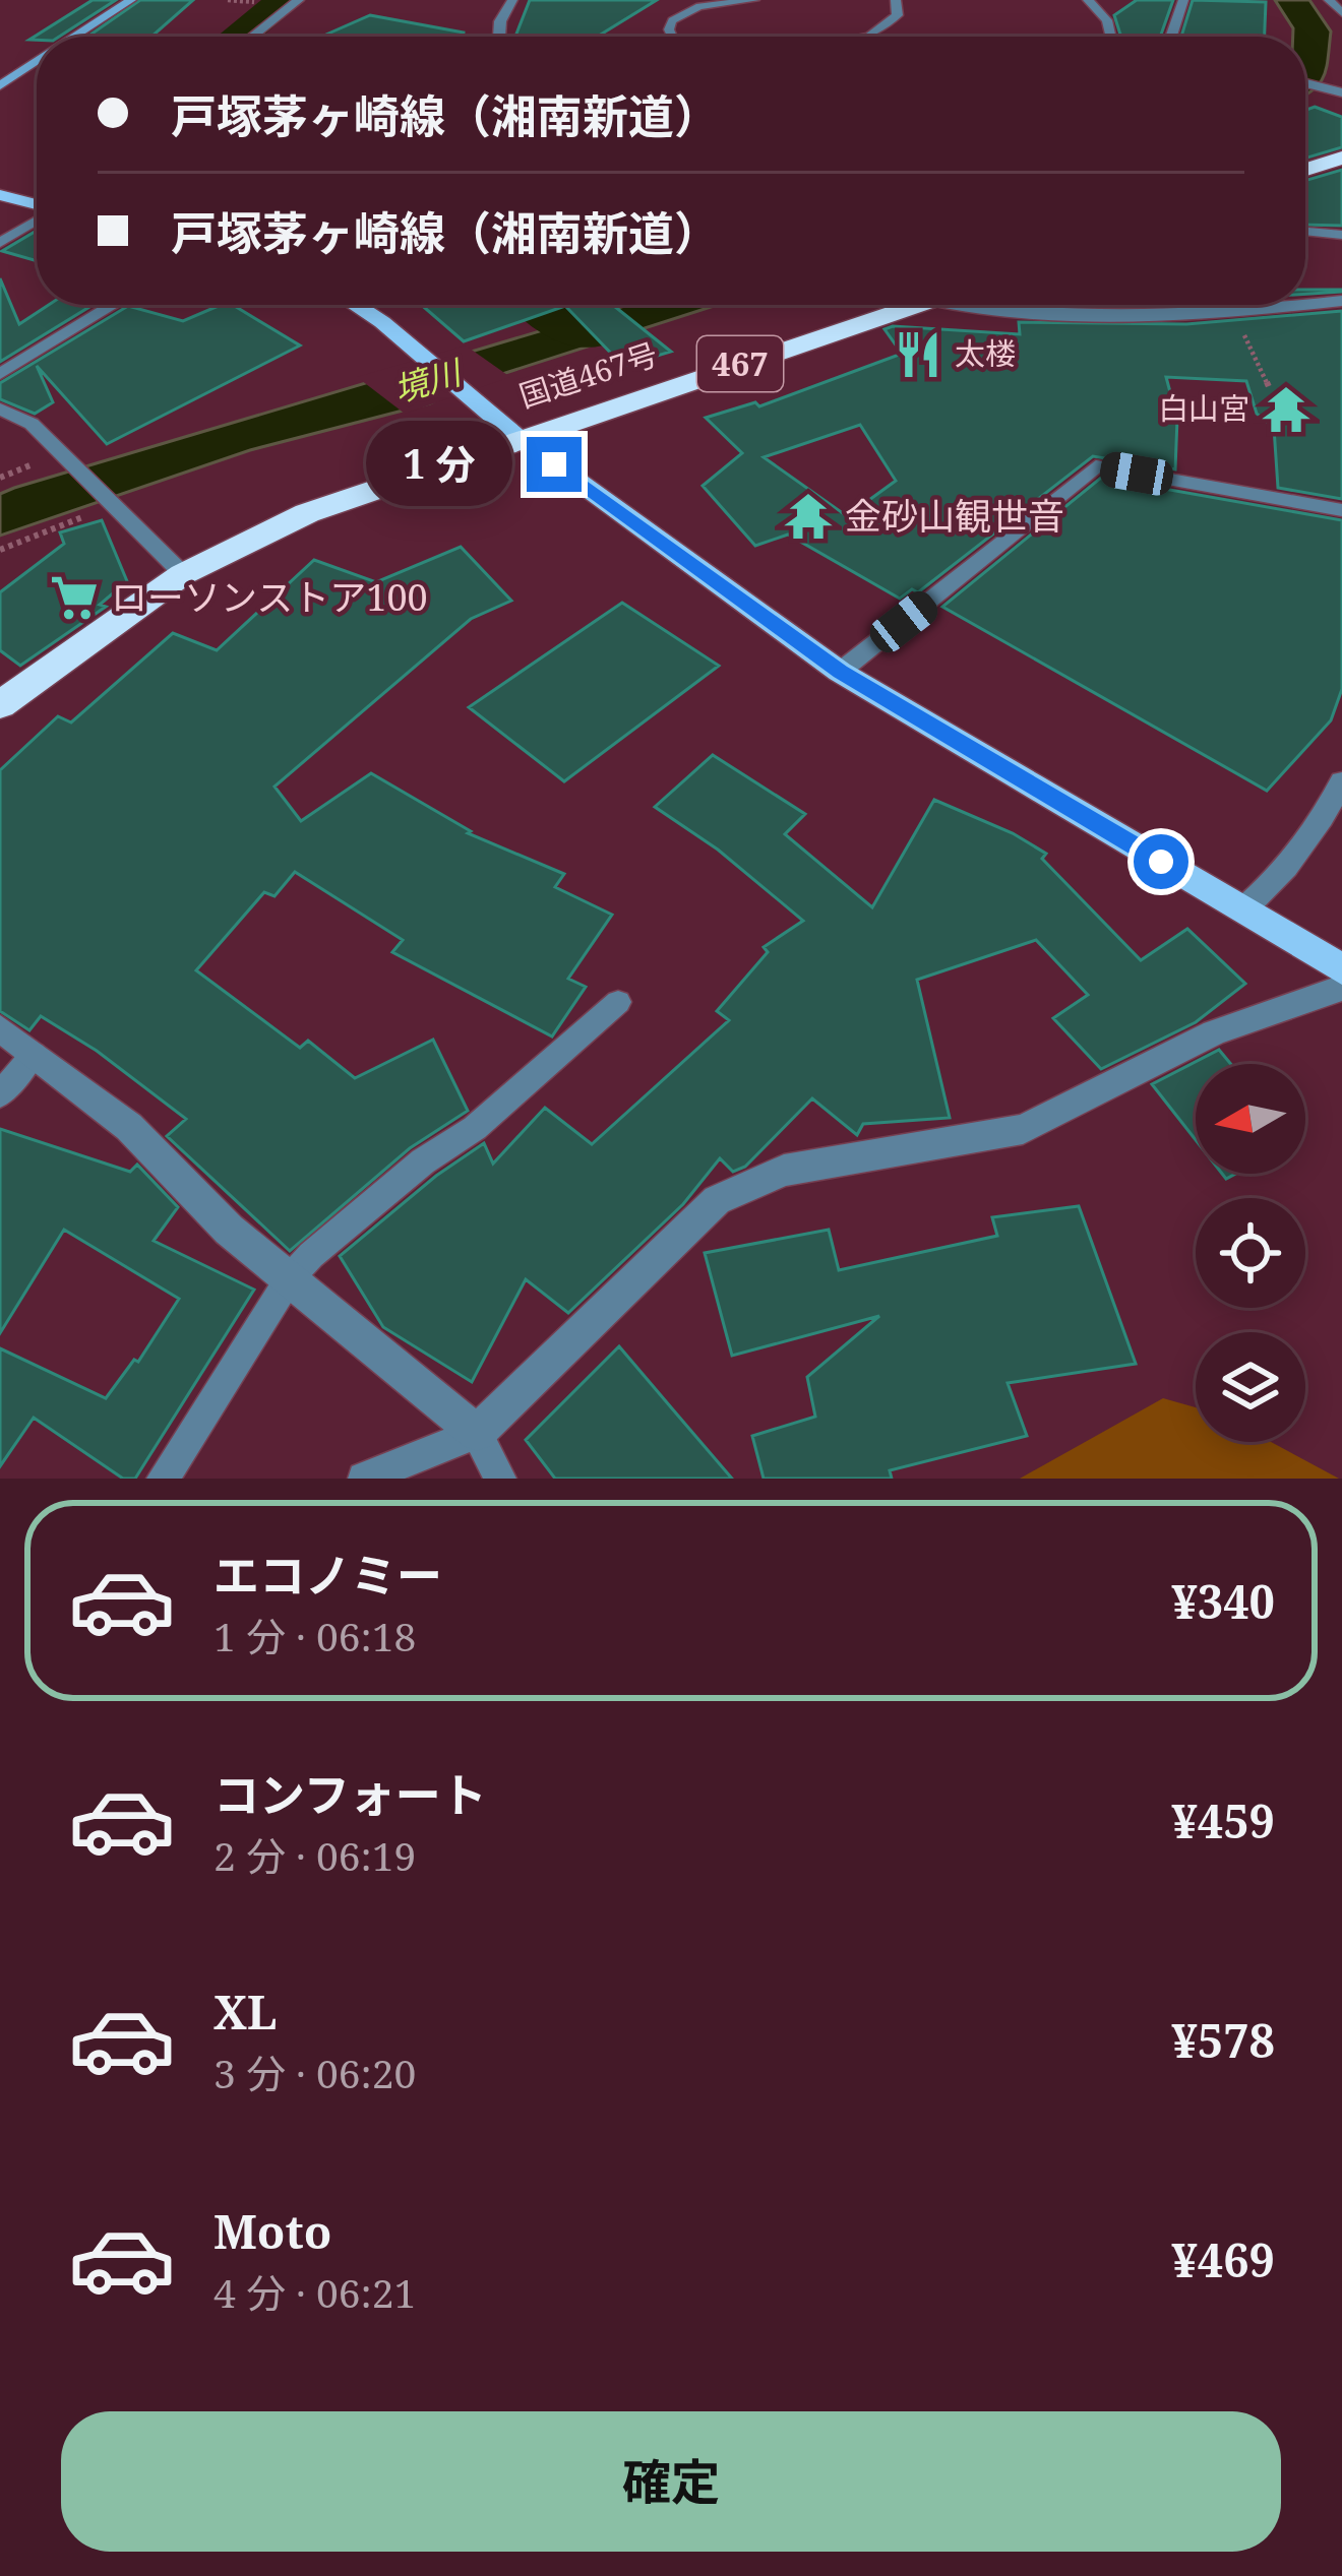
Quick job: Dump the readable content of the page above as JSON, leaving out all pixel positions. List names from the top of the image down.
{
  "streets": {
    "highway": ["467", "国道467号"]
  },
  "water": ["境川"],
  "places": {
    "restaurant": ["太楼"],
    "temple": ["白山宮", "金砂山観世音"],
    "supermarket": ["ローソンストア100"]
  },
  "north": "left",
  "page": {
    "banner": ["戸塚茅ヶ崎線（湘南新道）", "戸塚茅ヶ崎線（湘南新道）"],
    "bubble": "1 分",
    "list": [
      {
        "name": "エコノミー",
        "note": "1 分 · 06:18",
        "value": "¥340"
      },
      {
        "name": "コンフォート",
        "note": "2 分 · 06:19",
        "value": "¥459"
      },
      {
        "name": "XL",
        "note": "3 分 · 06:20",
        "value": "¥578"
      },
      {
        "name": "Moto",
        "note": "4 分 · 06:21",
        "value": "¥469"
      }
    ],
    "buttons": "確定"
  }
}
